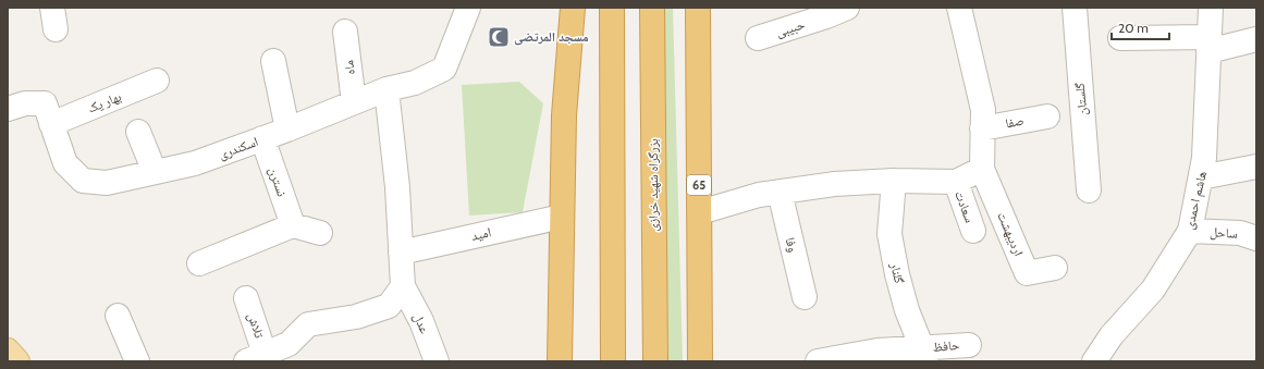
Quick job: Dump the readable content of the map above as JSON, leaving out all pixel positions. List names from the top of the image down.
{
  "streets": {
    "highway": ["بزرگراه شهید خرازی", "65"],
    "street": [
      "حبیبی",
      "ماه",
      "گلستان",
      "بهار یک",
      "صفا",
      "اسکندری",
      "نسترن",
      "هاشم احمدی",
      "سعادت",
      "ساحل",
      "امید",
      "اردیبهشت",
      "وفا",
      "گلنار",
      "عدل",
      "تلاش",
      "حافظ"
    ]
  },
  "crossings": [
    ["ماه", "اسکندری"],
    ["بهار یک", "اسکندری"],
    ["اسکندری", "نسترن"],
    ["هاشم احمدی", "ساحل"],
    ["گلنار", "حافظ"]
  ],
  "places": {
    "mosque": ["مسجد المرتضی"]
  },
  "scale_bar": "20 m"
}
